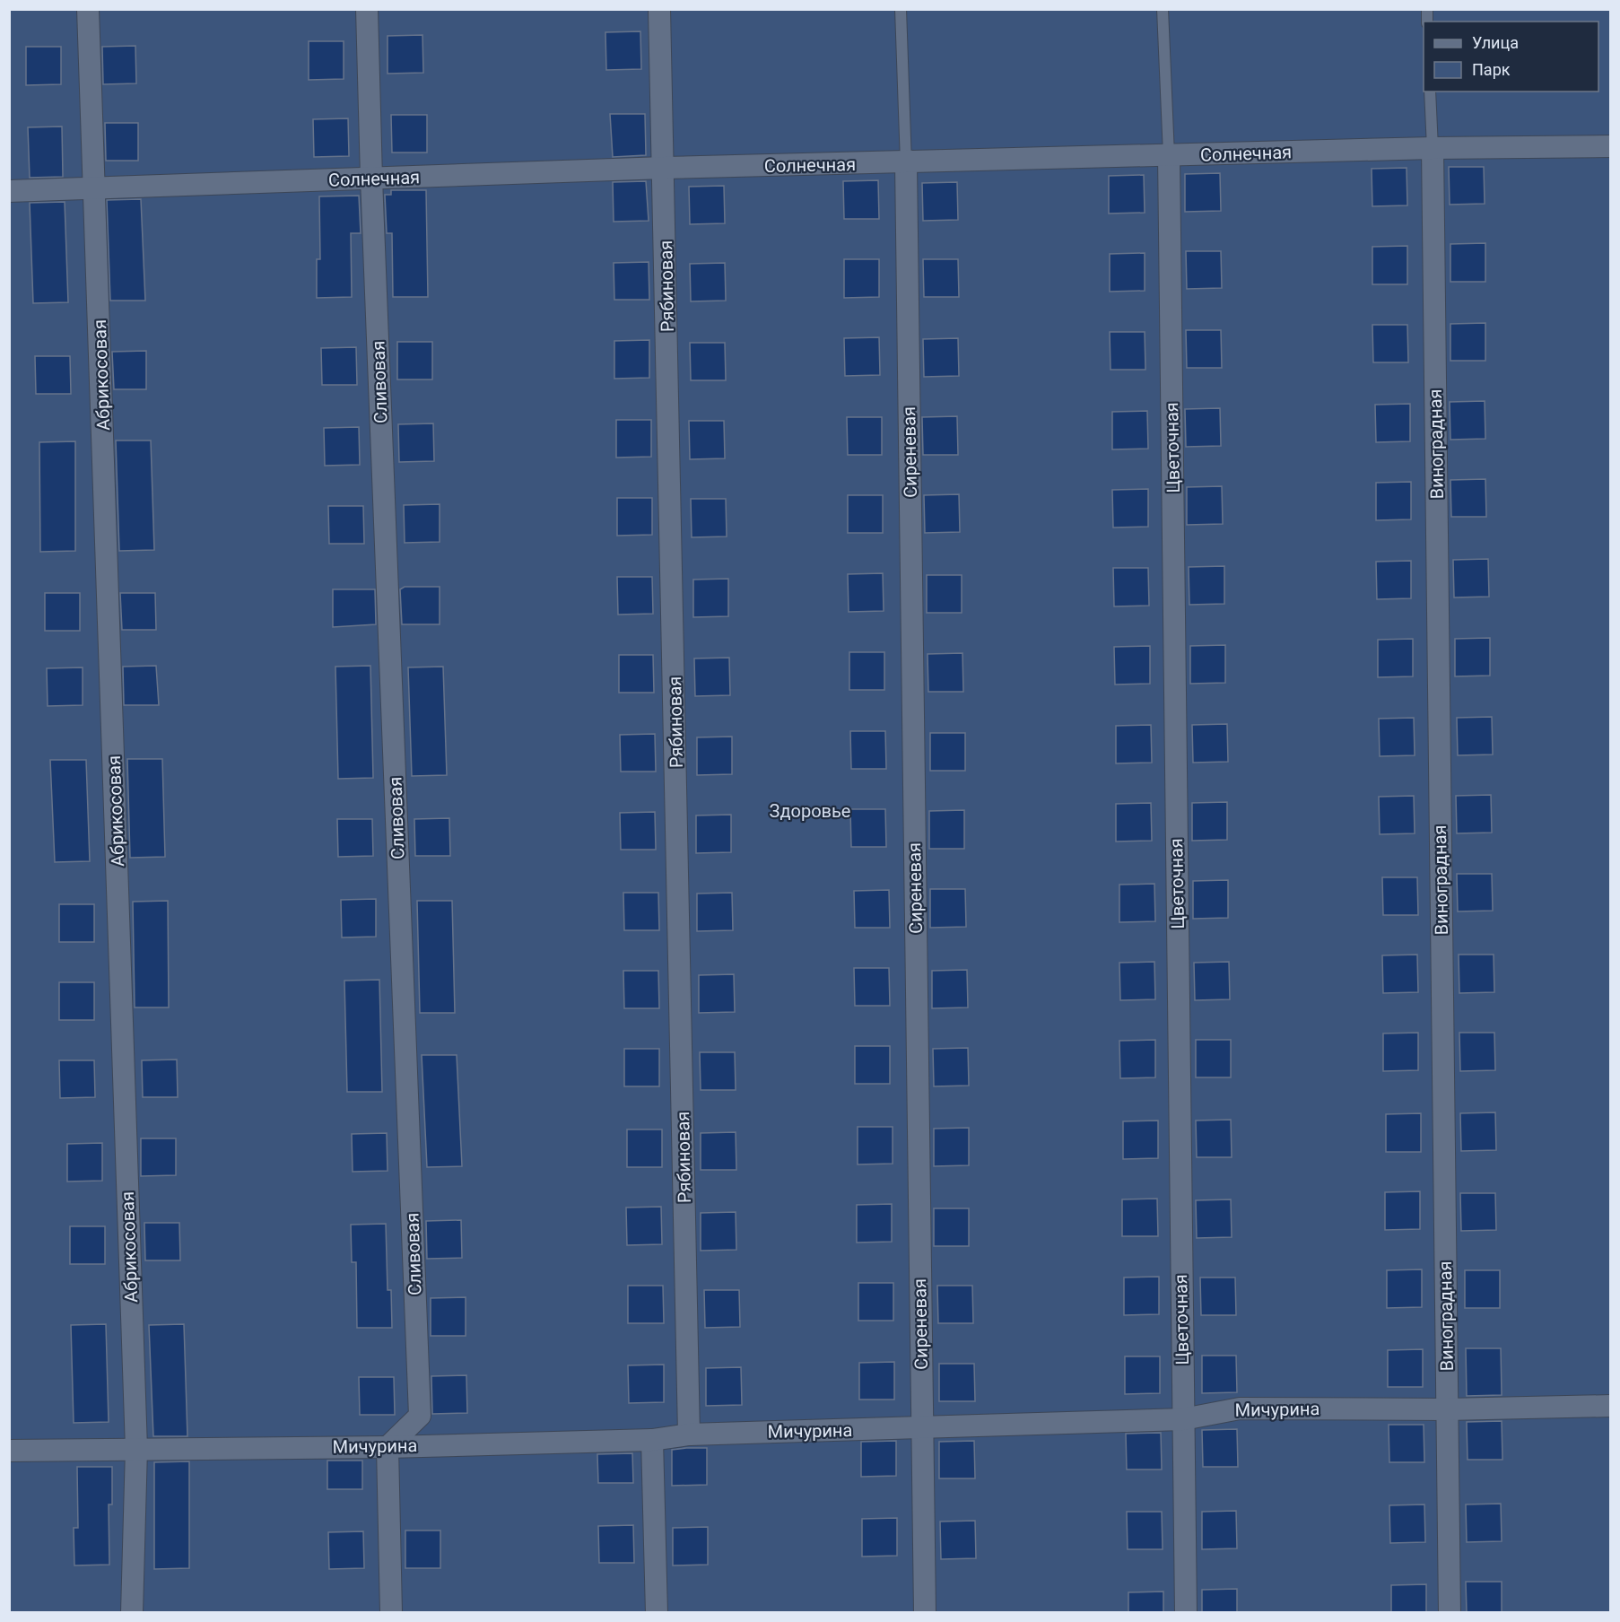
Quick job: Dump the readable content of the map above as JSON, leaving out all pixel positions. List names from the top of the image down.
{
  "streets": {
    "street": [
      "Солнечная",
      "Рябиновая",
      "Абрикосовая",
      "Сливовая",
      "Виноградная",
      "Цветочная",
      "Сиреневая",
      "Мичурина"
    ]
  },
  "crossings": [
    ["Солнечная", "Рябиновая"],
    ["Солнечная", "Абрикосовая"],
    ["Солнечная", "Сливовая"],
    ["Солнечная", "Виноградная"],
    ["Солнечная", "Цветочная"],
    ["Солнечная", "Сиреневая"],
    ["Рябиновая", "Мичурина"],
    ["Абрикосовая", "Мичурина"],
    ["Сливовая", "Мичурина"],
    ["Виноградная", "Мичурина"],
    ["Цветочная", "Мичурина"],
    ["Сиреневая", "Мичурина"]
  ],
  "parks": ["Здоровье"],
  "legend": ["Улица", "Парк"]
}
